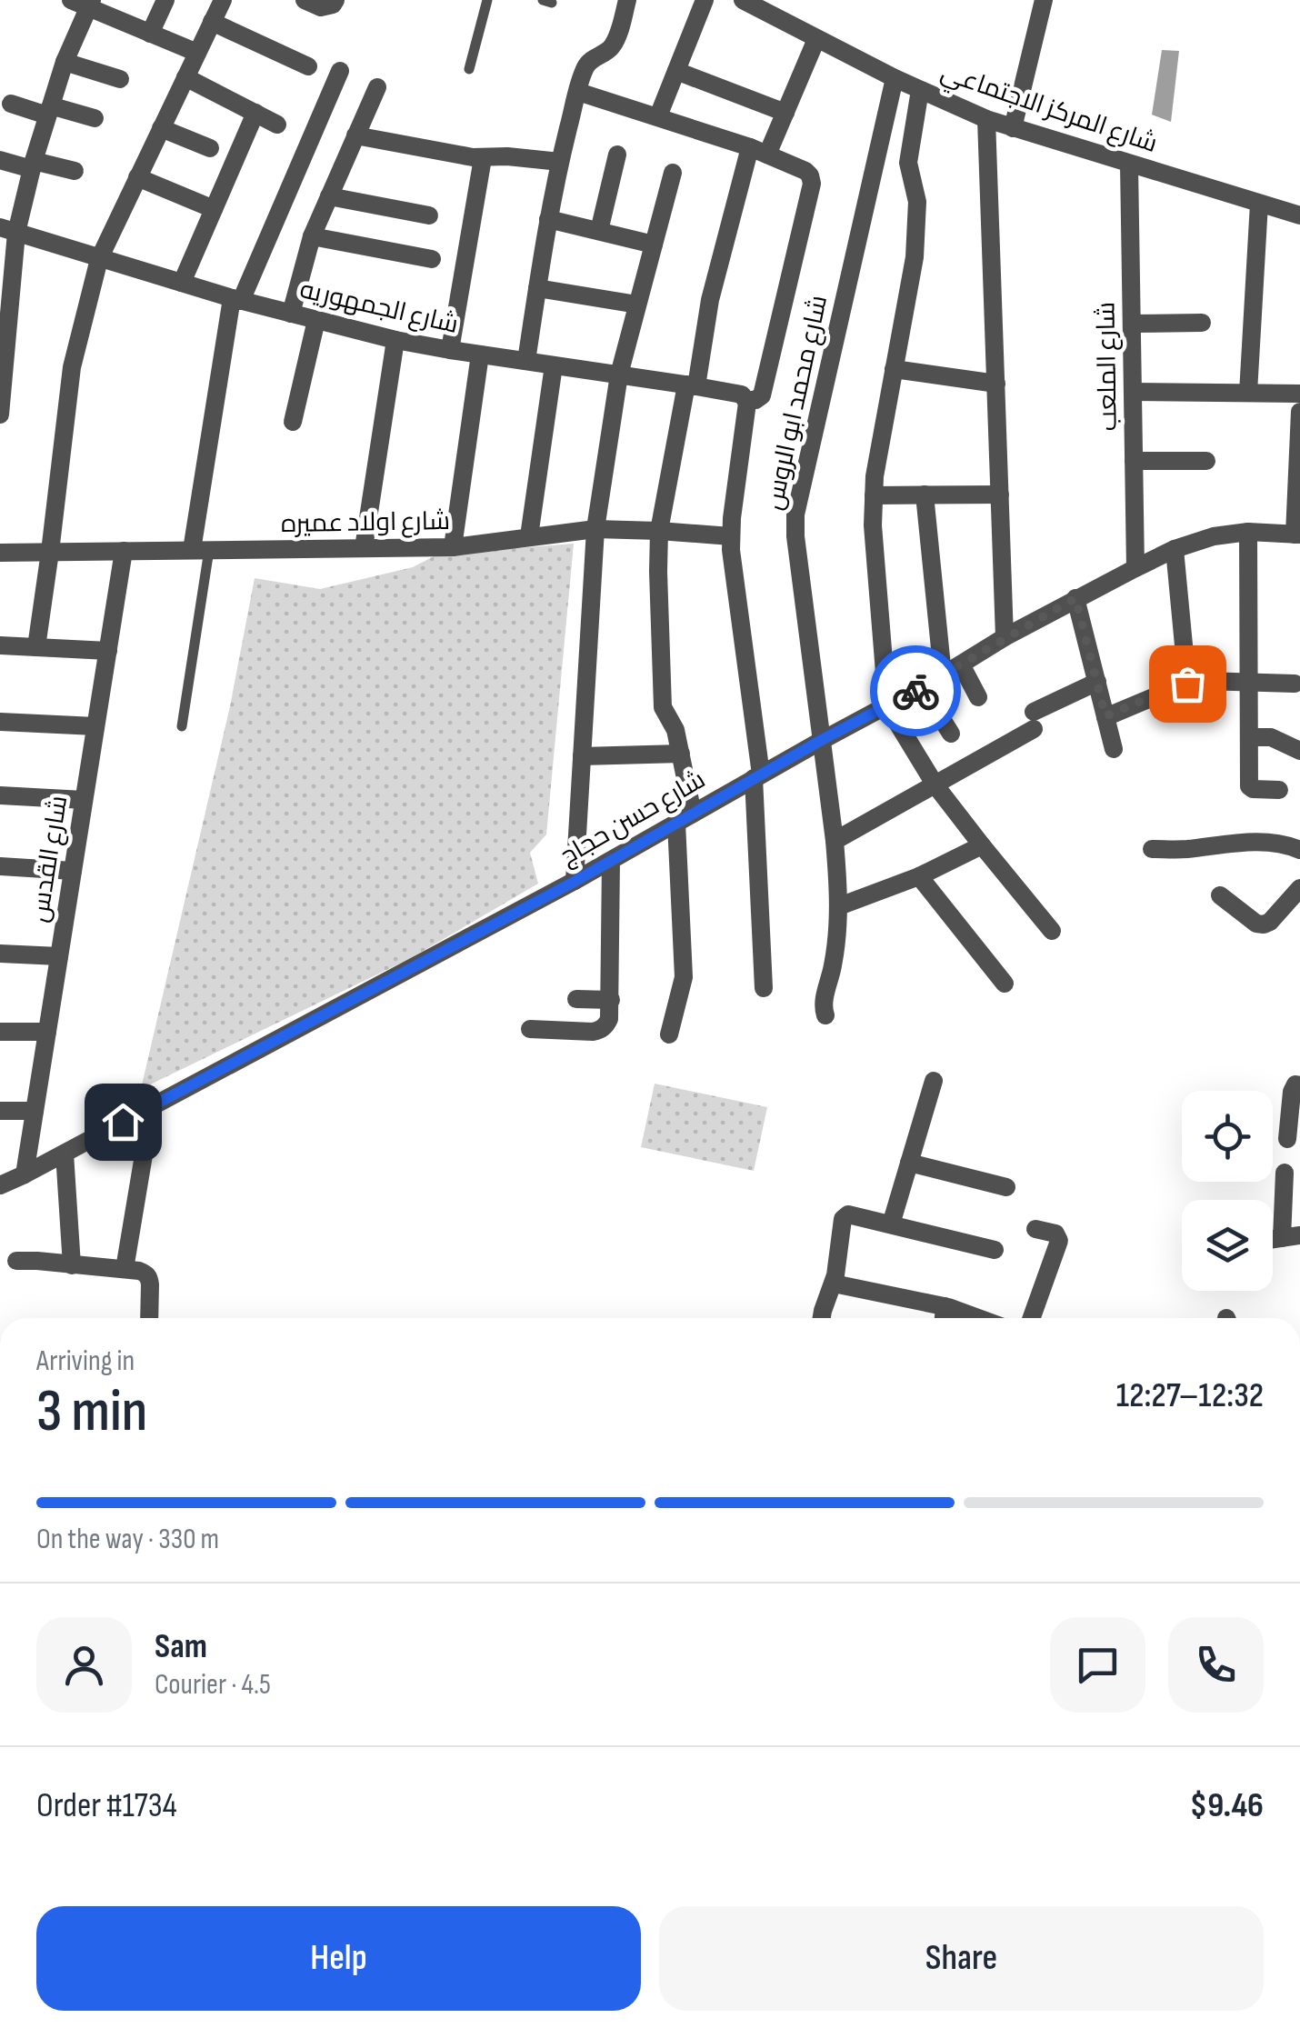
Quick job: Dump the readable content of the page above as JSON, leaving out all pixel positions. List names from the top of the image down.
{
  "streets": {
    "street": [
      "شارع المركز الاجتماعي",
      "شارع الجمهوريه",
      "شارع الملعب",
      "شارع محمد ابو الروس",
      "شارع اولاد عميره",
      "شارع حسن حجاج",
      "شارع القدس"
    ]
  },
  "crossings": [
    ["شارع المركز الاجتماعي", "شارع الملعب"],
    ["شارع المركز الاجتماعي", "شارع محمد ابو الروس"],
    ["شارع الملعب", "شارع حسن حجاج"],
    ["شارع محمد ابو الروس", "شارع حسن حجاج"],
    ["شارع اولاد عميره", "شارع القدس"],
    ["شارع حسن حجاج", "شارع القدس"]
  ],
  "page": {
    "heading": ["3 min", "Arriving in", "12:27–12:32"],
    "panel": [
      "Sam",
      "Courier · 4.5",
      "Order #1734",
      "$9.46"
    ],
    "bar": "On the way · 330 m",
    "buttons": ["Help", "Share"]
  }
}
